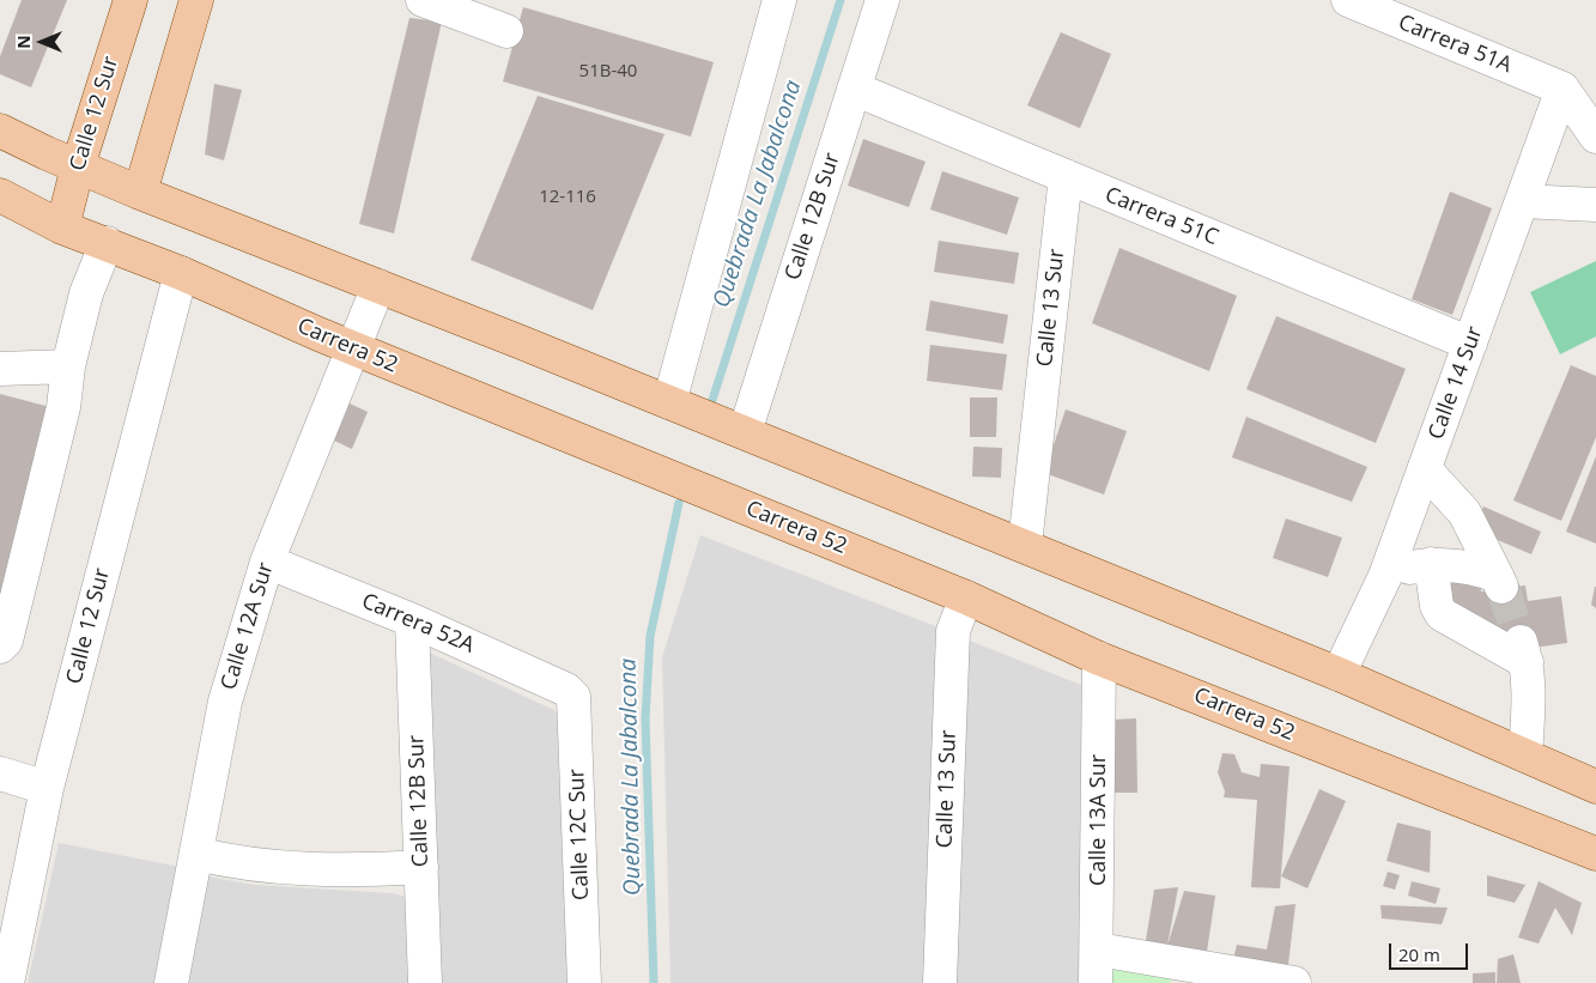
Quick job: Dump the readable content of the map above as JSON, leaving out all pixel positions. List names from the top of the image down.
{
  "streets": {
    "main road": ["Calle 12 Sur", "Carrera 52"],
    "street": [
      "Carrera 51A",
      "Calle 12B Sur",
      "Carrera 51C",
      "Calle 13 Sur",
      "Calle 14 Sur",
      "Carrera 52A",
      "Calle 12A Sur",
      "Calle 13A Sur",
      "Calle 12C Sur"
    ]
  },
  "crossings": [
    ["Carrera 51A", "Calle 14 Sur"],
    ["Calle 12 Sur", "Carrera 52"],
    ["Calle 12B Sur", "Carrera 51C"],
    ["Calle 12B Sur", "Carrera 52A"],
    ["Carrera 51C", "Calle 13 Sur"],
    ["Carrera 51C", "Calle 14 Sur"],
    ["Calle 13 Sur", "Carrera 52"],
    ["Carrera 52", "Calle 12A Sur"],
    ["Carrera 52", "Calle 13A Sur"],
    ["Carrera 52A", "Calle 12A Sur"],
    ["Carrera 52A", "Calle 12C Sur"]
  ],
  "water": ["Quebrada La Jabalcona"],
  "house_numbers": ["51B-40", "12-116"],
  "scale_bar": "20 m",
  "north": "left"
}
